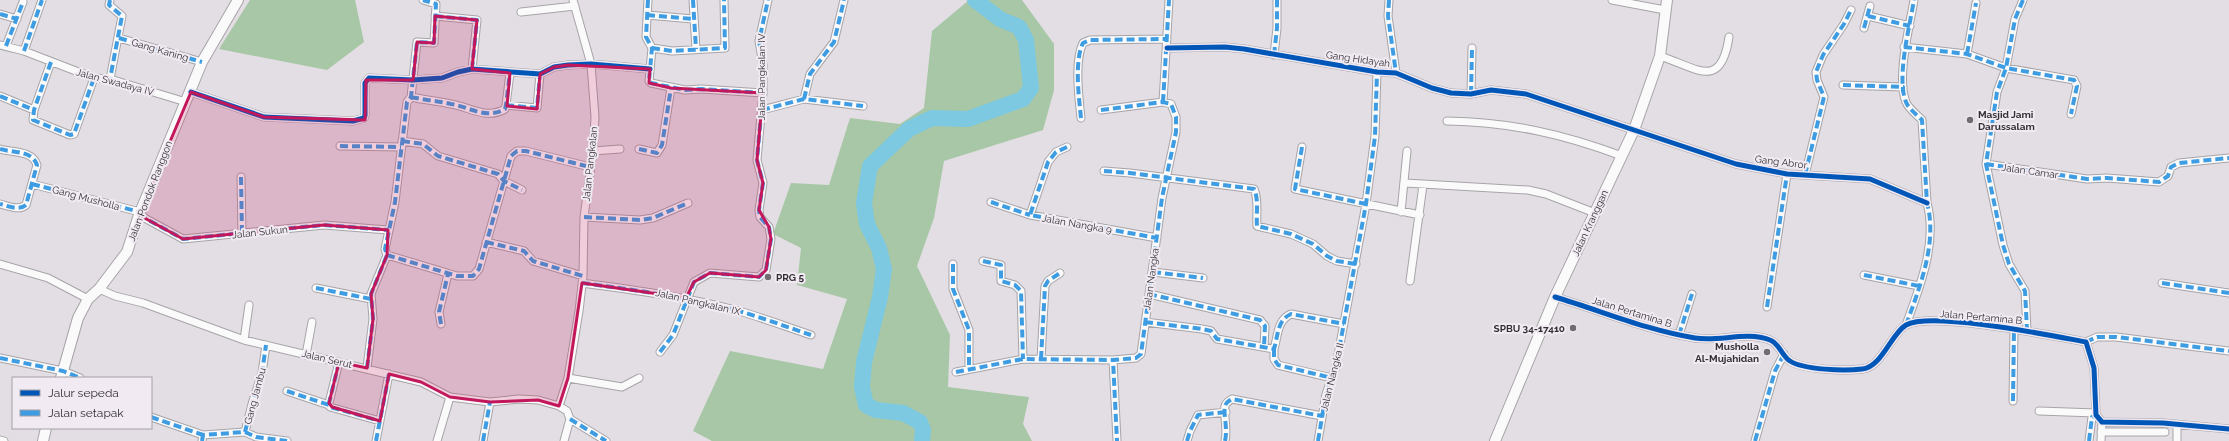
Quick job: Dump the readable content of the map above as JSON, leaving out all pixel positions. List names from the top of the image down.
{
  "streets": {
    "main road": ["Jalan Pondok Ranggon", "Jalan Kranggan"],
    "street": [
      "Gang Kaning",
      "Gang Hidayah",
      "Jalan Pangkalan IV",
      "Jalan Swadaya IV",
      "Gang Abror",
      "Jalan Pangkalan",
      "Jalan Camar",
      "Gang Musholla",
      "Jalan Nangka 9",
      "Jalan Sukun",
      "Jalan Nangka",
      "Jalan Pangkalan IX",
      "Jalan Pertamina B",
      "Jalan Serut",
      "Jalan Nangka II",
      "Gang Jambu"
    ]
  },
  "crossings": [
    ["Gang Kaning", "Jalan Pondok Ranggon"],
    ["Gang Hidayah", "Gang Abror"],
    ["Gang Hidayah", "Jalan Kranggan"],
    ["Gang Hidayah", "Jalan Nangka II"],
    ["Jalan Pangkalan IV", "Jalan Pangkalan IX"],
    ["Jalan Swadaya IV", "Jalan Pondok Ranggon"],
    ["Gang Abror", "Jalan Kranggan"],
    ["Gang Abror", "Jalan Pertamina B"],
    ["Jalan Pangkalan", "Jalan Pangkalan IX"],
    ["Jalan Pangkalan", "Jalan Serut"],
    ["Jalan Pondok Ranggon", "Gang Musholla"],
    ["Jalan Pondok Ranggon", "Jalan Sukun"],
    ["Jalan Pondok Ranggon", "Jalan Serut"],
    ["Gang Musholla", "Jalan Sukun"],
    ["Jalan Kranggan", "Jalan Pertamina B"],
    ["Jalan Nangka 9", "Jalan Nangka"],
    ["Jalan Serut", "Gang Jambu"]
  ],
  "places": [
    "Masjid Jami Darussalam",
    "PRG 5",
    "SPBU 34-17410",
    "Musholla Al-Mujahidan"
  ],
  "legend": ["Jalur sepeda", "Jalan setapak"]
}
